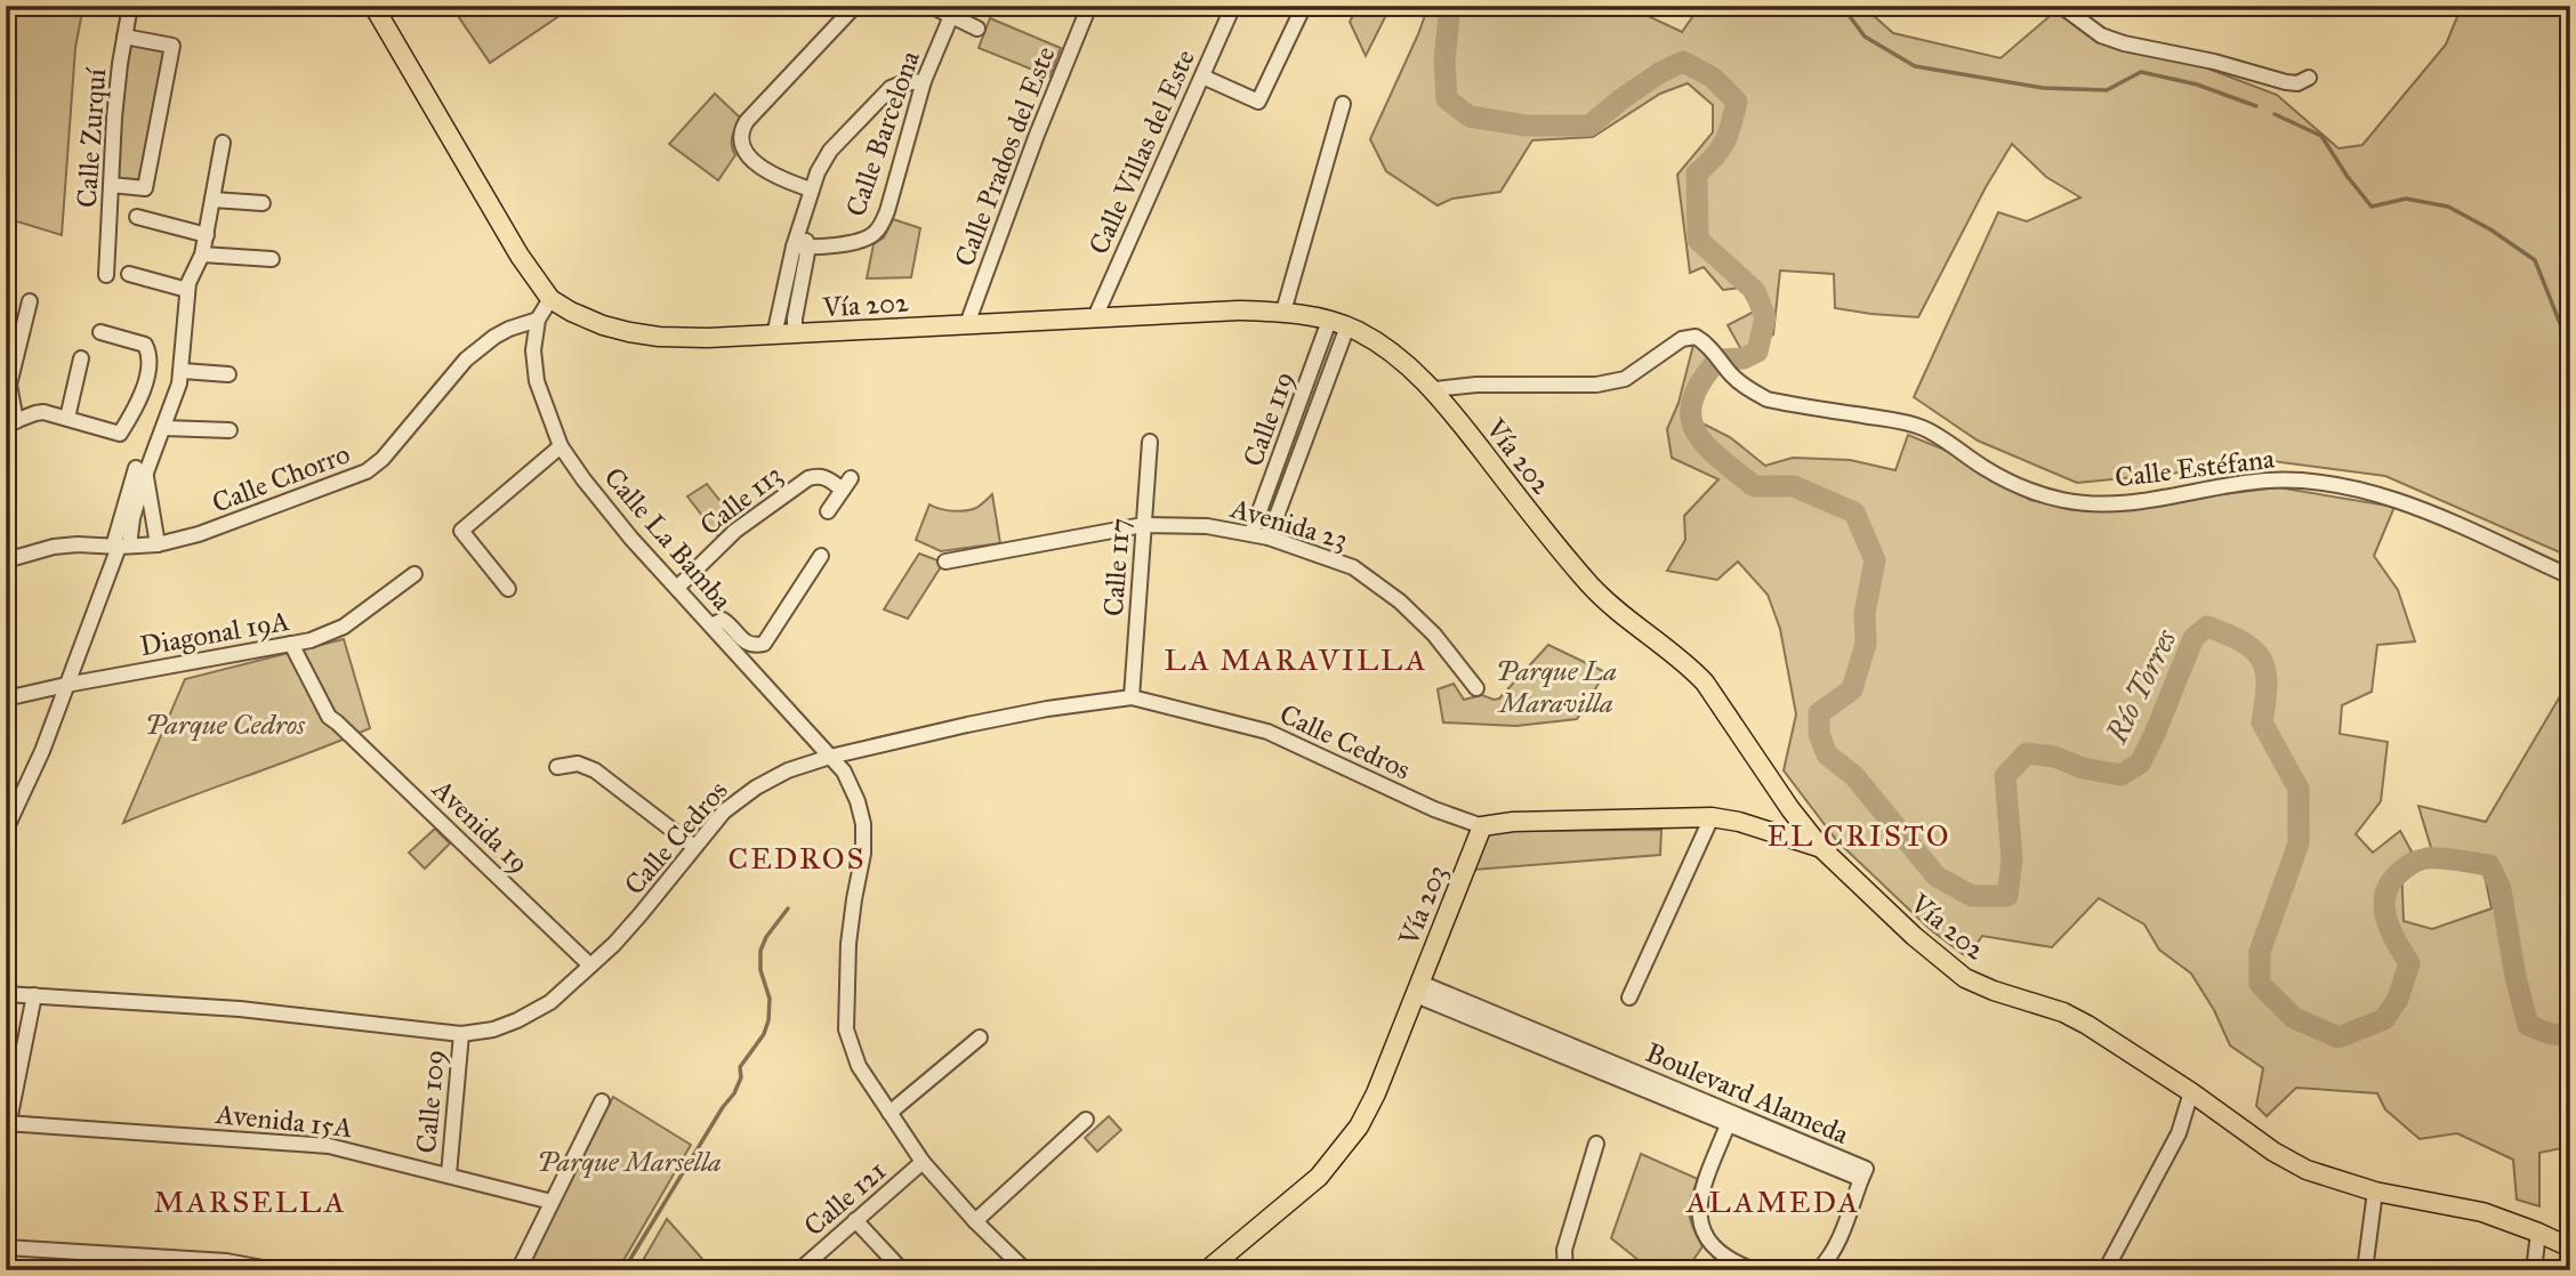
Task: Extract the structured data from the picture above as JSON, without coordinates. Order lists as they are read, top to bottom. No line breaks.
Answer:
{"streets":{"main road":["Vía 202","Vía 203"],"street":["Calle Barcelona","Calle Zurquí","Calle Villas del Este","Calle Prados del Este","Calle 119","Calle Estéfana","Calle Chorro","Calle 113","Avenida 23","Calle La Bamba","Calle 117","Diagonal 19A","Calle Cedros","Avenida 19","Boulevard Alameda","Calle 109","Avenida 15A","Calle 121"]},"crossings":[["Calle Villas del Este","Vía 202"],["Calle Prados del Este","Vía 202"],["Vía 202","Calle 119"],["Vía 202","Calle Estéfana"],["Calle 119","Avenida 23"],["Calle Chorro","Calle La Bamba"],["Calle 113","Calle La Bamba"],["Avenida 23","Calle 117"],["Calle La Bamba","Calle Cedros"],["Calle La Bamba","Calle 121"],["Calle 117","Calle Cedros"],["Diagonal 19A","Avenida 19"],["Calle Cedros","Avenida 19"],["Calle Cedros","Vía 203"],["Calle Cedros","Calle 109"],["Vía 203","Boulevard Alameda"],["Calle 109","Avenida 15A"]],"districts":["LA MARAVILLA","EL CRISTO","CEDROS","MARSELLA","ALAMEDA"],"water":["Río Torres"],"parks":["Parque La Maravilla","Parque Cedros","Parque Marsella"]}
